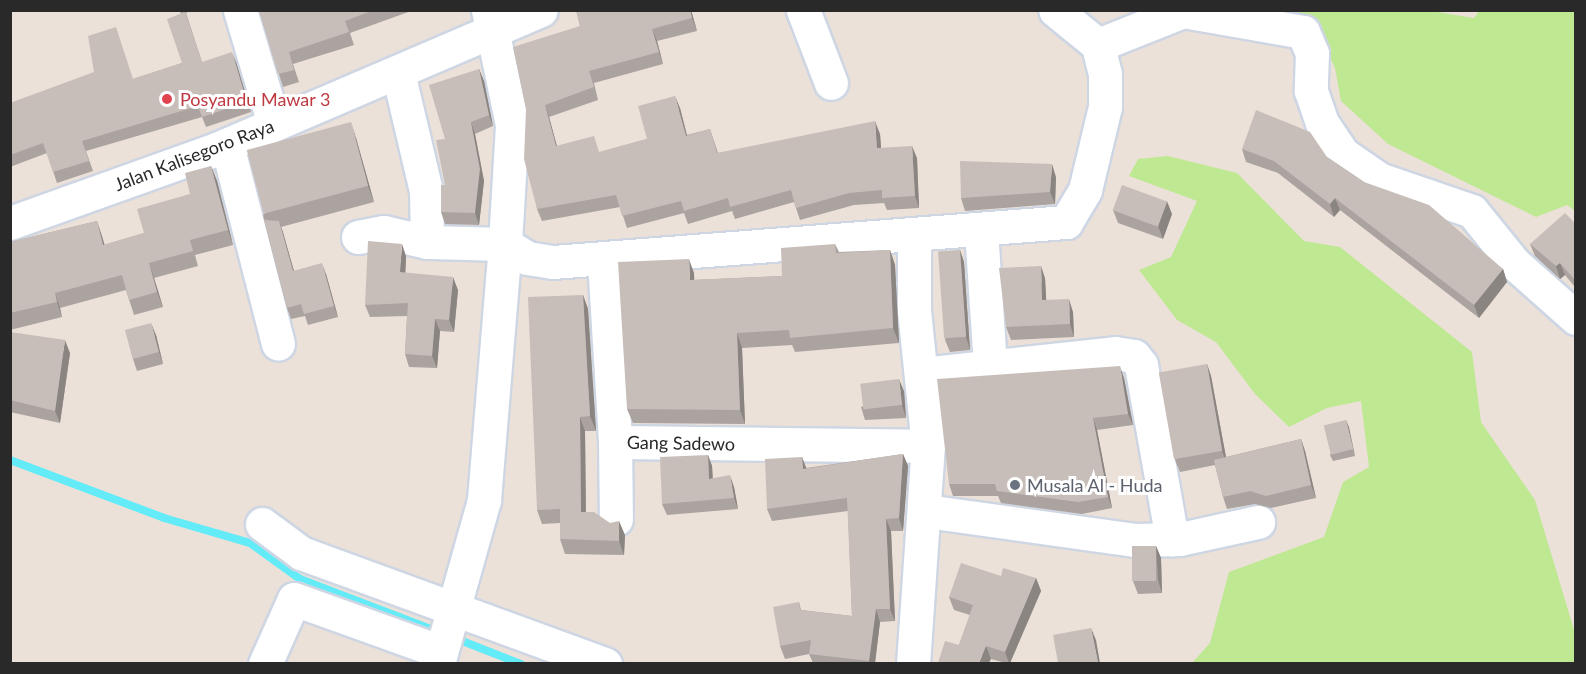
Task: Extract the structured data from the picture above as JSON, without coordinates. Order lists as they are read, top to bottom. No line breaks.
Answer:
{"streets":{"street":["Jalan Kalisegoro Raya","Gang Sadewo"]},"places":["Posyandu Mawar 3","Musala Al - Huda"]}
